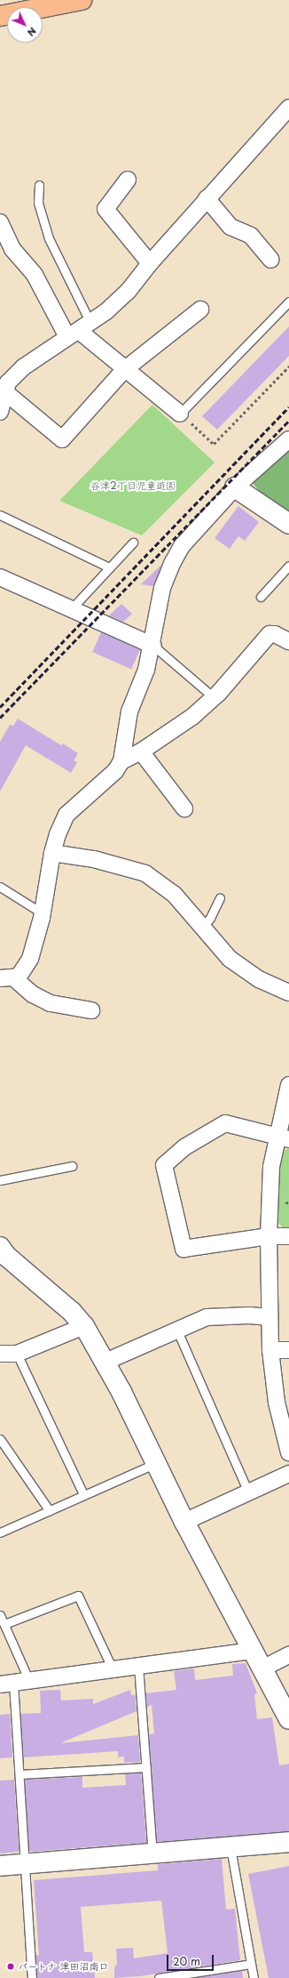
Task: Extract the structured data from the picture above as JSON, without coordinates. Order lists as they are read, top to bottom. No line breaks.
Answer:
{"parks":["谷津2丁目児童遊園"],"places":["パートナ 津田沼南口"],"scale_bar":"20 m","north":"bottom right"}
